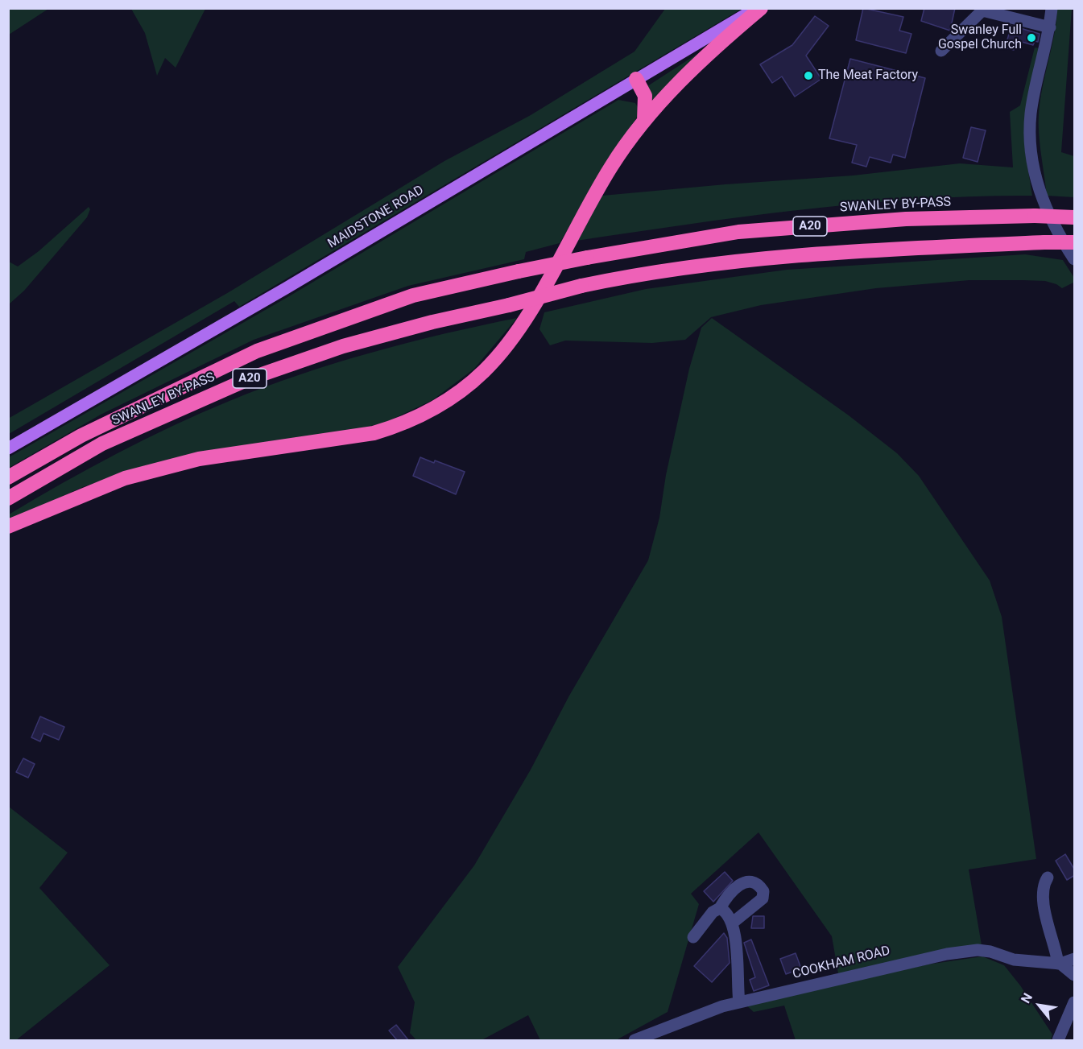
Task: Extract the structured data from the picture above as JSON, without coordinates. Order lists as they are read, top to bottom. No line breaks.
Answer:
{"streets":{"highway":["SWANLEY BY-PASS","A20"],"main road":["MAIDSTONE ROAD"],"street":["COOKHAM ROAD"]},"places":["Swanley Full Gospel Church","The Meat Factory"],"north":"top left"}
